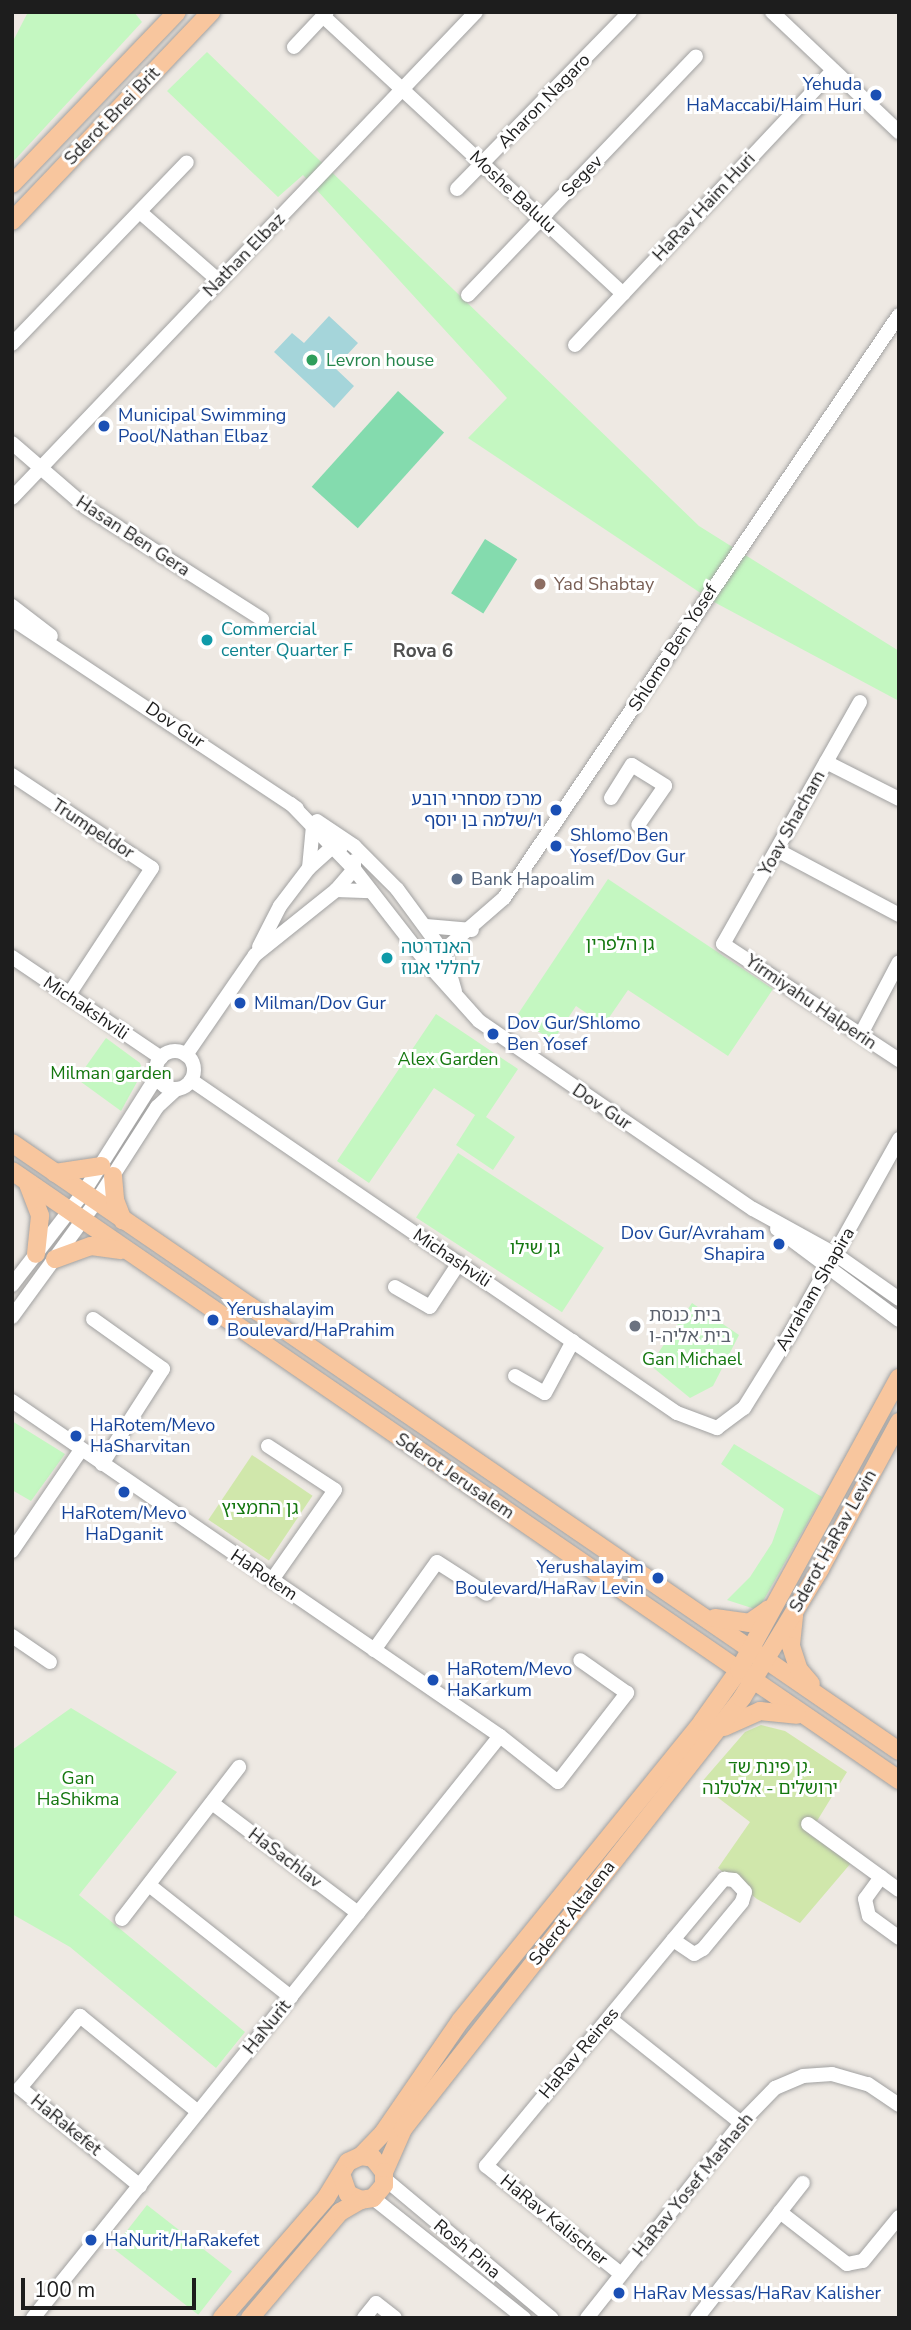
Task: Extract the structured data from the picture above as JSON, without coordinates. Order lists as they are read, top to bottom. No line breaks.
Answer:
{"streets":{"main road":["Sderot Bnei Brit","Sderot Jerusalem","Sderot HaRav Levin","Sderot Altalena"],"street":["Aharon Nagaro","Segev","Moshe Balulu","HaRav Haim Huri","Nathan Elbaz","Hasan Ben Gera","Shlomo Ben Yosef","Dov Gur","Yoav Shacham","Trumpeldor","Yirmiyahu Halperin","Michakshvili","Michashvili","Avraham Shapira","HaRotem","HaSachlav","HaNurit","HaRav Reines","HaRakefet","HaRav Yosef Mashash","HaRav Kalischer","Rosh Pina"]},"crossings":[["Aharon Nagaro","Moshe Balulu"],["Segev","Moshe Balulu"],["Moshe Balulu","HaRav Haim Huri"],["Moshe Balulu","Nathan Elbaz"],["Nathan Elbaz","Hasan Ben Gera"],["Shlomo Ben Yosef","Dov Gur"],["Dov Gur","Avraham Shapira"],["Yoav Shacham","Yirmiyahu Halperin"],["Trumpeldor","Michakshvili"],["Michakshvili","Michashvili"],["Michashvili","Avraham Shapira"],["Sderot Jerusalem","Sderot HaRav Levin"],["Sderot Jerusalem","Sderot Altalena"],["Sderot HaRav Levin","Sderot Altalena"],["HaRotem","HaNurit"],["HaSachlav","HaNurit"],["Sderot Altalena","Rosh Pina"],["HaNurit","HaRakefet"],["HaRav Reines","HaRav Kalischer"],["HaRav Yosef Mashash","HaRav Kalischer"]],"districts":["Rova 6"],"parks":["גן הלפרין","Alex Garden","Milman garden","גן שילו","Gan Michael","גן החמציץ","גן פינת שד. ירושלים - אלטלנה","Gan HaShikma"],"places":["Yehuda HaMaccabi/Haim Huri","Levron house","Municipal Swimming Pool/Nathan Elbaz","Yad Shabtay","Commercial center Quarter F","מרכז מסחרי רובע ו׳/שלמה בן יוסף","Shlomo Ben Yosef/Dov Gur","Bank Hapoalim","האנדרטה לחללי אגוז","Milman/Dov Gur","Dov Gur/Shlomo Ben Yosef","Dov Gur/Avraham Shapira","Yerushalayim Boulevard/HaPrahim","בית כנסת בית אליה-ו","HaRotem/Mevo HaSharvitan","HaRotem/Mevo HaDganit","Yerushalayim Boulevard/HaRav Levin","HaRotem/Mevo HaKarkum","HaNurit/HaRakefet","HaRav Messas/HaRav Kalisher"],"scale_bar":"100 m"}
